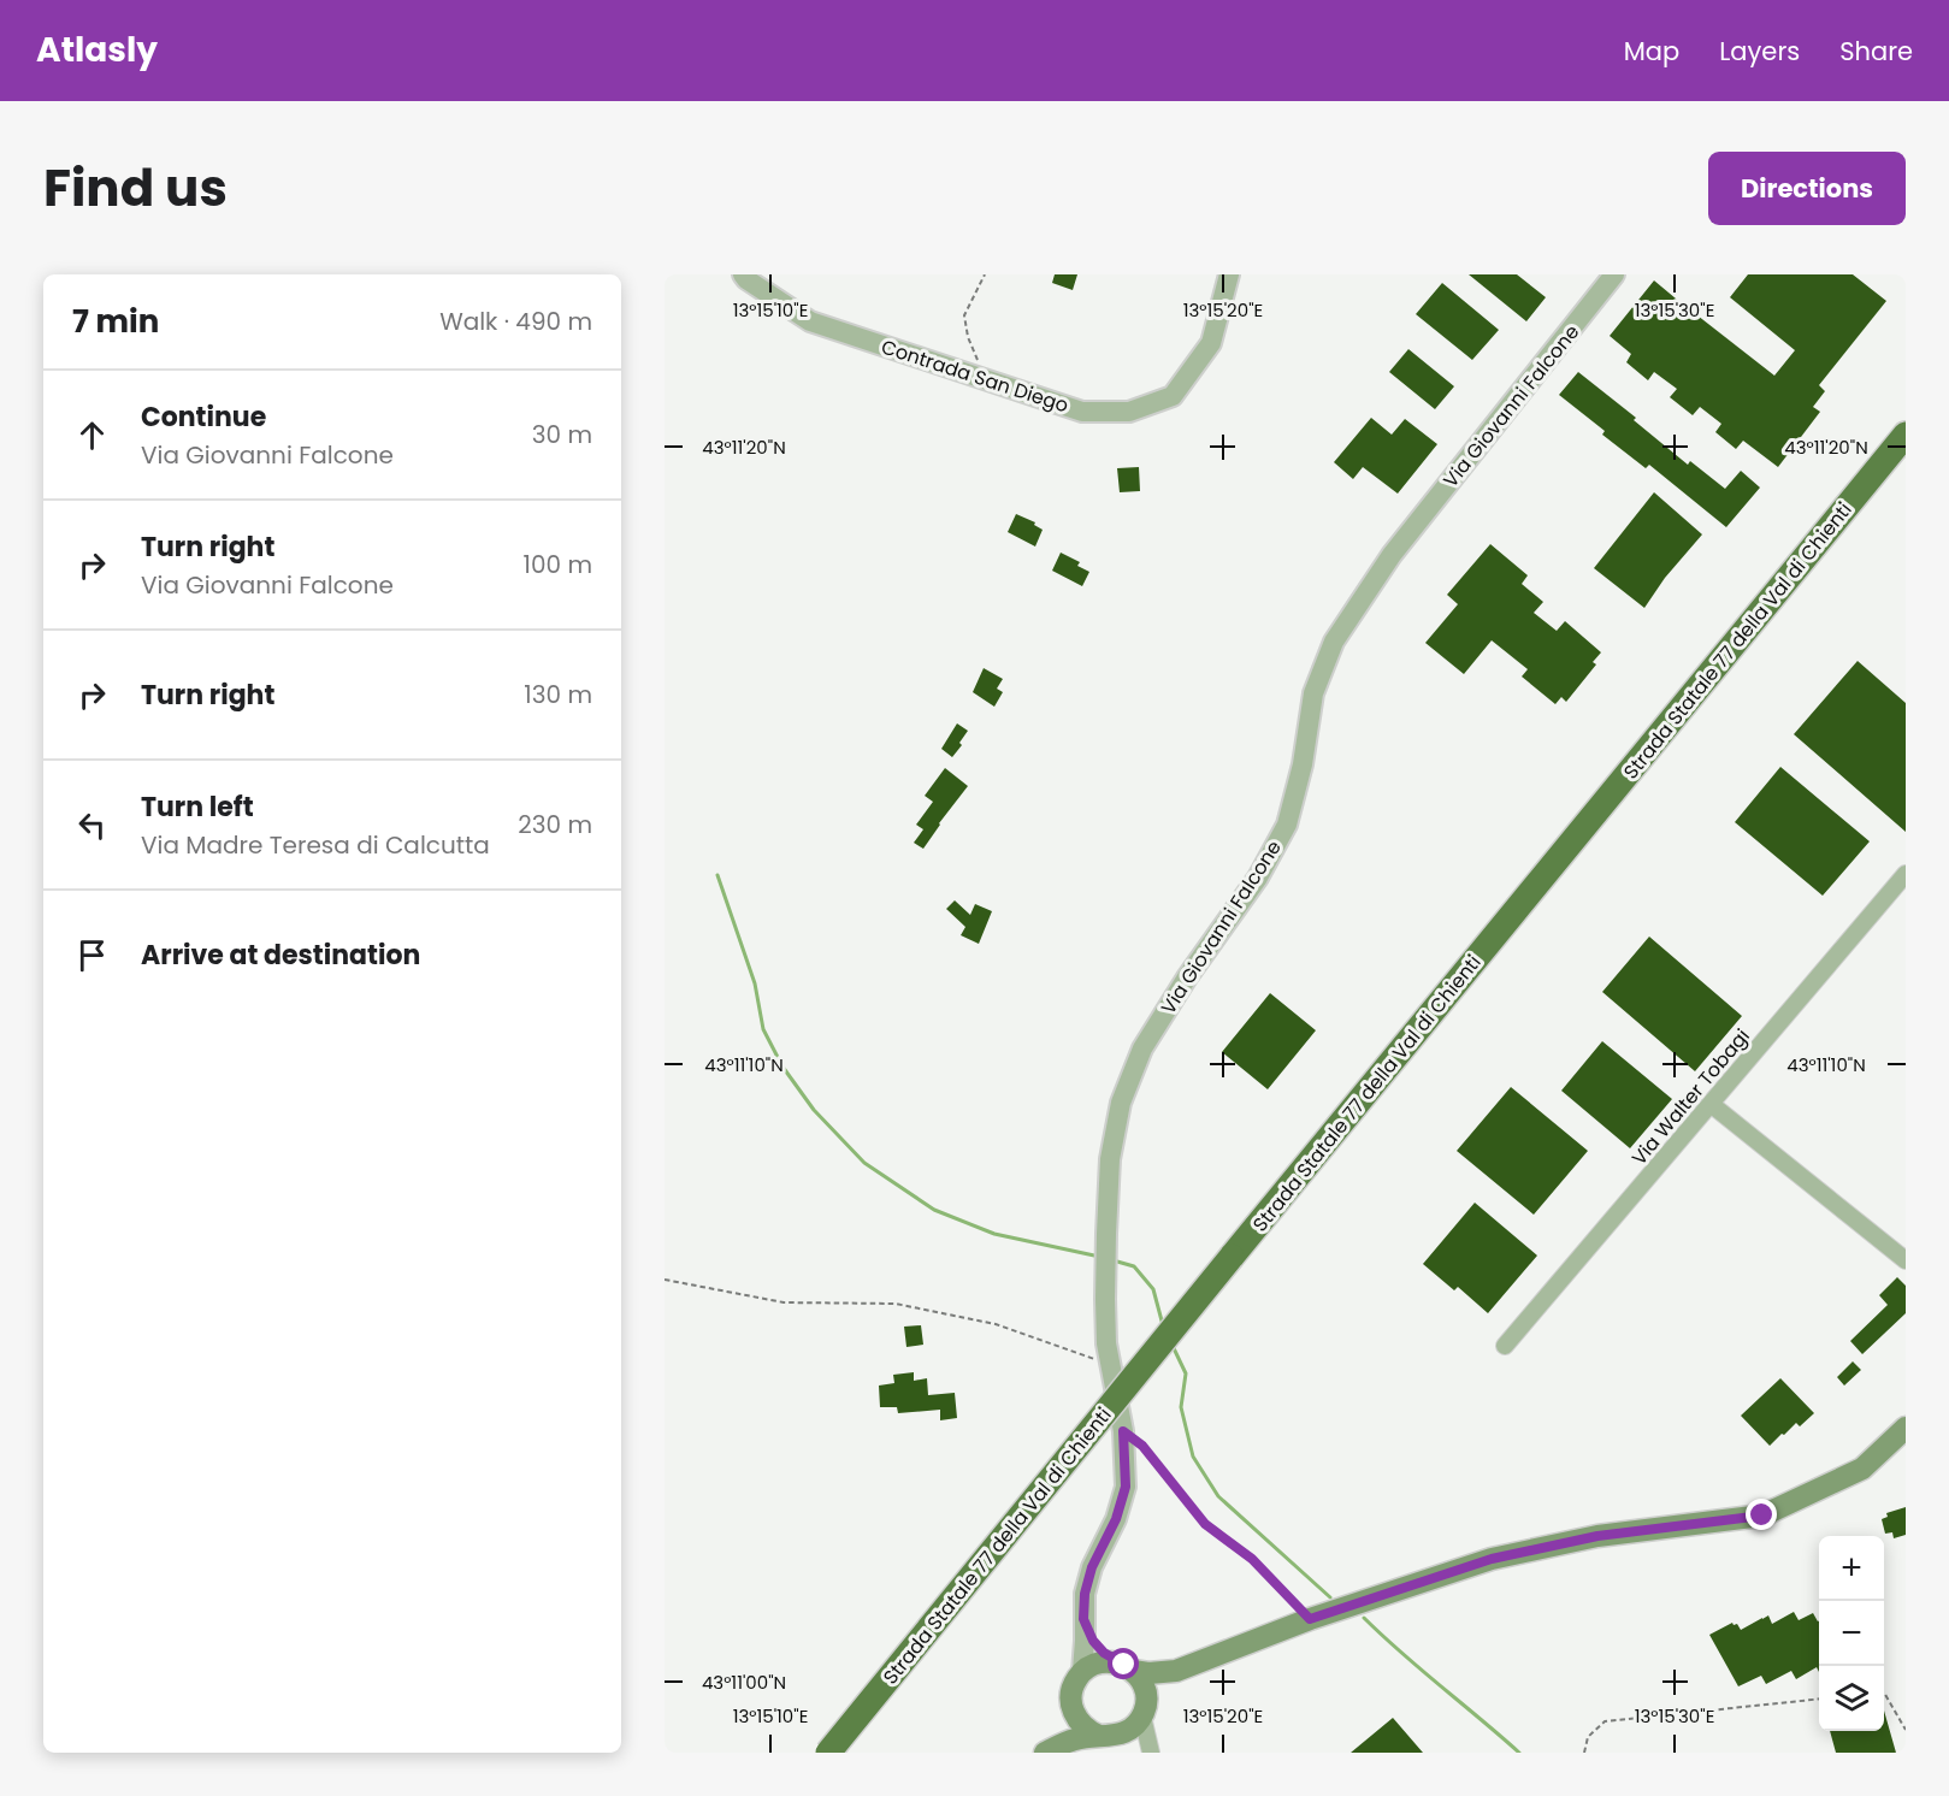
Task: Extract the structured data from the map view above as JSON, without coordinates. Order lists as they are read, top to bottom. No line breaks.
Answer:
{"streets":{"highway":["Strada Statale 77 della Val di Chienti"],"street":["Contrada San Diego","Via Giovanni Falcone","Via Walter Tobagi"]},"page":{"header":"Atlasly","nav":["Map","Layers","Share"],"title":"Find us","buttons":"Directions","heading":["7 min","Walk · 490 m"],"list":[["Continue","Via Giovanni Falcone","30 m"],["Turn right","Via Giovanni Falcone","100 m"],["Turn right","130 m"],["Turn left","Via Madre Teresa di Calcutta","230 m"],"Arrive at destination"],"map_buttons":["+","−"]},"coordinates":["13°15'10\"E","13°15'20\"E","13°15'30\"E","43°11'20\"N","43°11'10\"N","43°11'00\"N"]}
